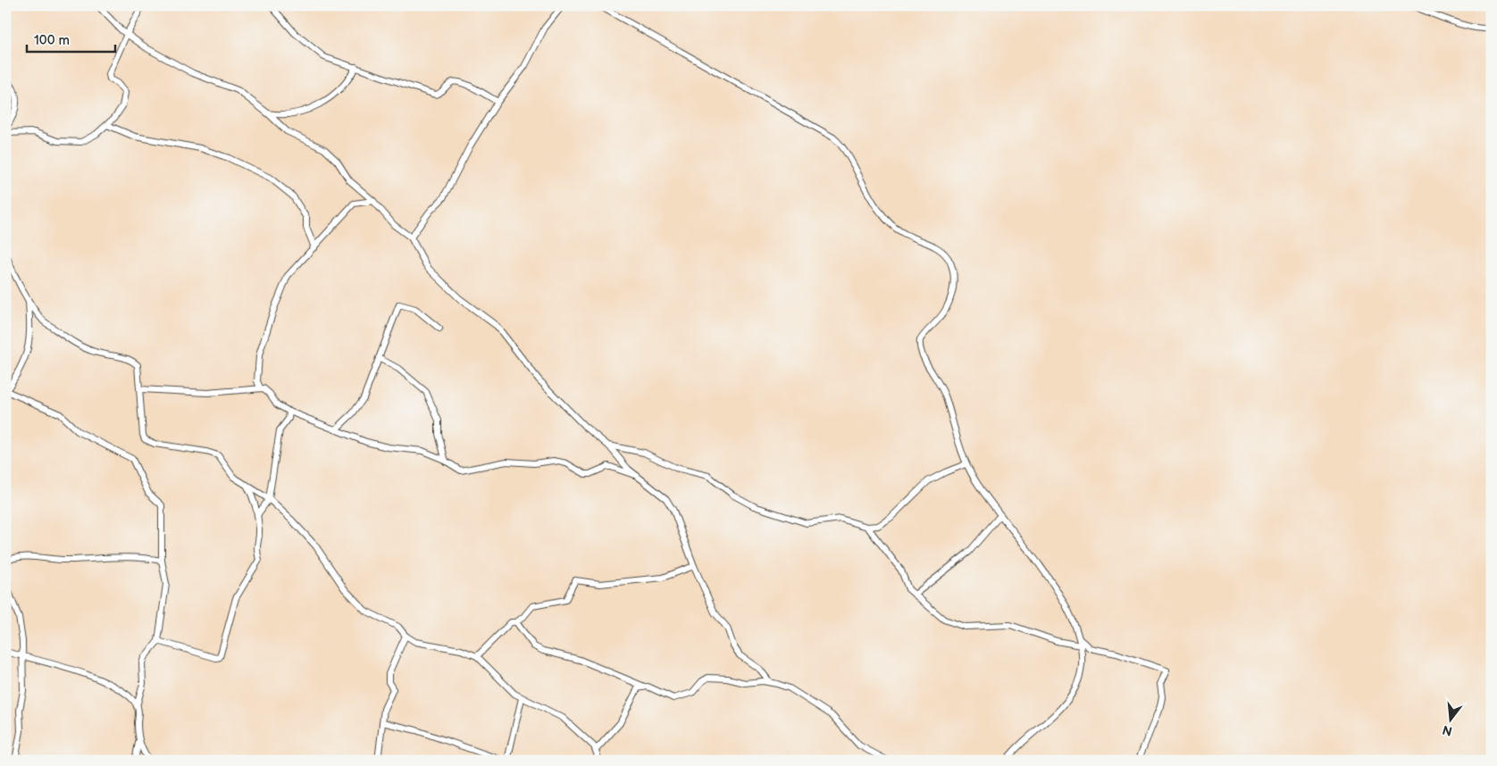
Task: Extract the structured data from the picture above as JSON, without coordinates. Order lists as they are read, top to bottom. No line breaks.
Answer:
{"scale_bar":"100 m","north":"bottom"}
